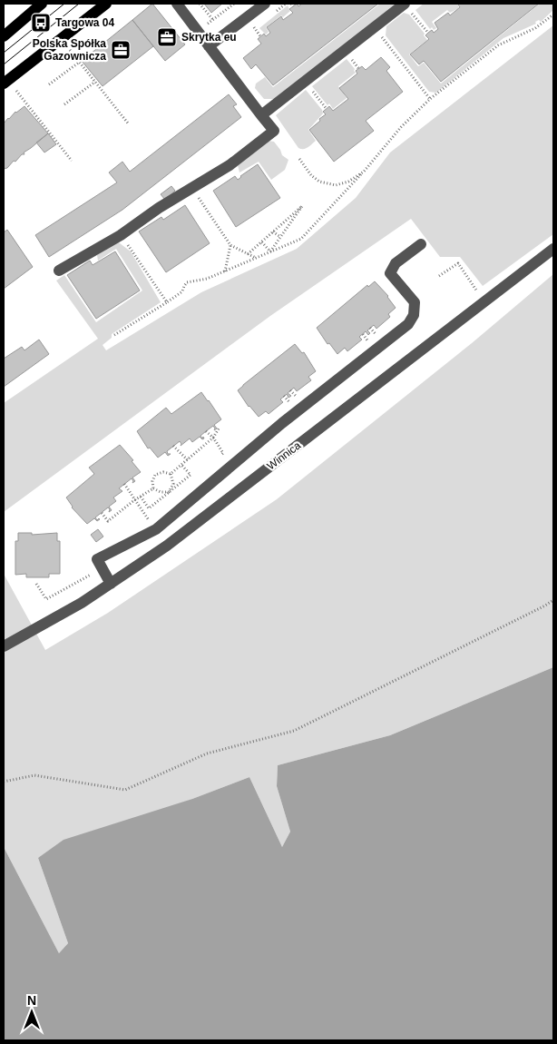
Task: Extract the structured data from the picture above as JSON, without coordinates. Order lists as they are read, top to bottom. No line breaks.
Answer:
{"streets":{"street":["Winnica"]},"places":{"bus stop":["Targowa 04"],"office":["Skrytka eu","Polska Spółka Gazownicza"]},"north":"top"}
